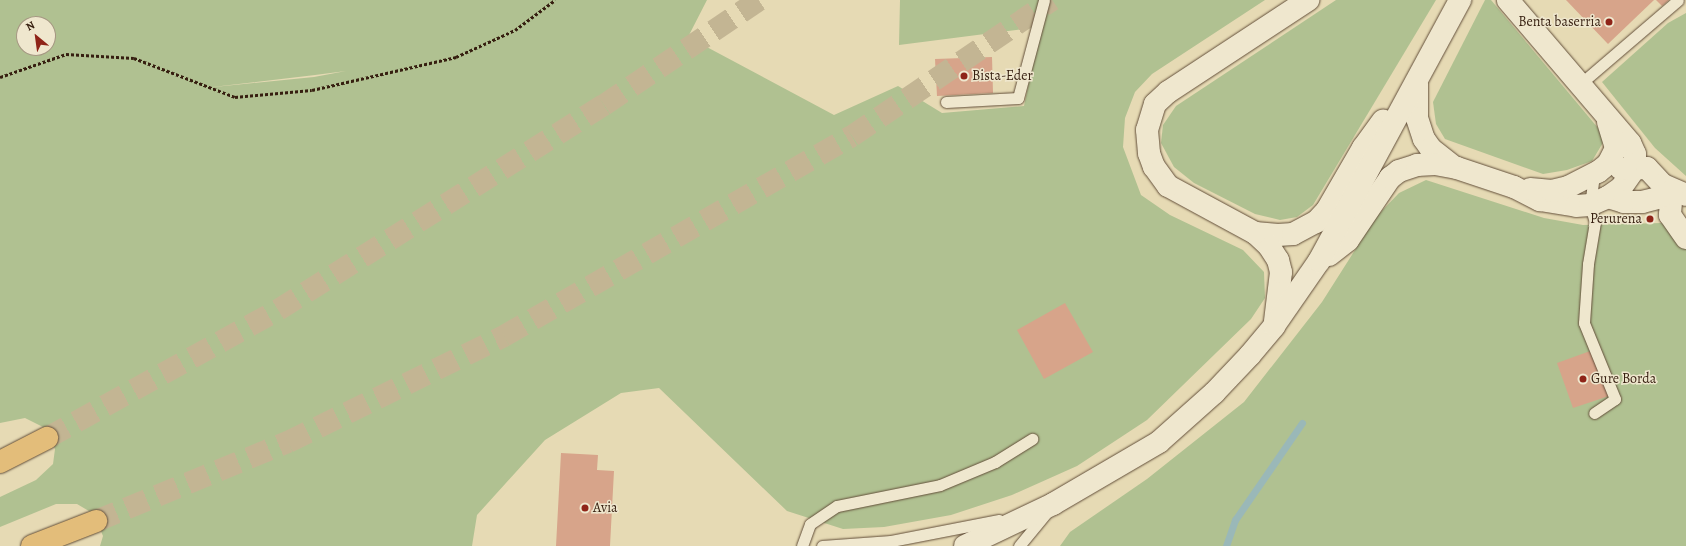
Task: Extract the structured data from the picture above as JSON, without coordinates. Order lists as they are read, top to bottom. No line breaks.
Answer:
{"places":["Benta baserria","Bista-Eder","Perurena","Gure Borda","Avia"],"north":"top left"}
